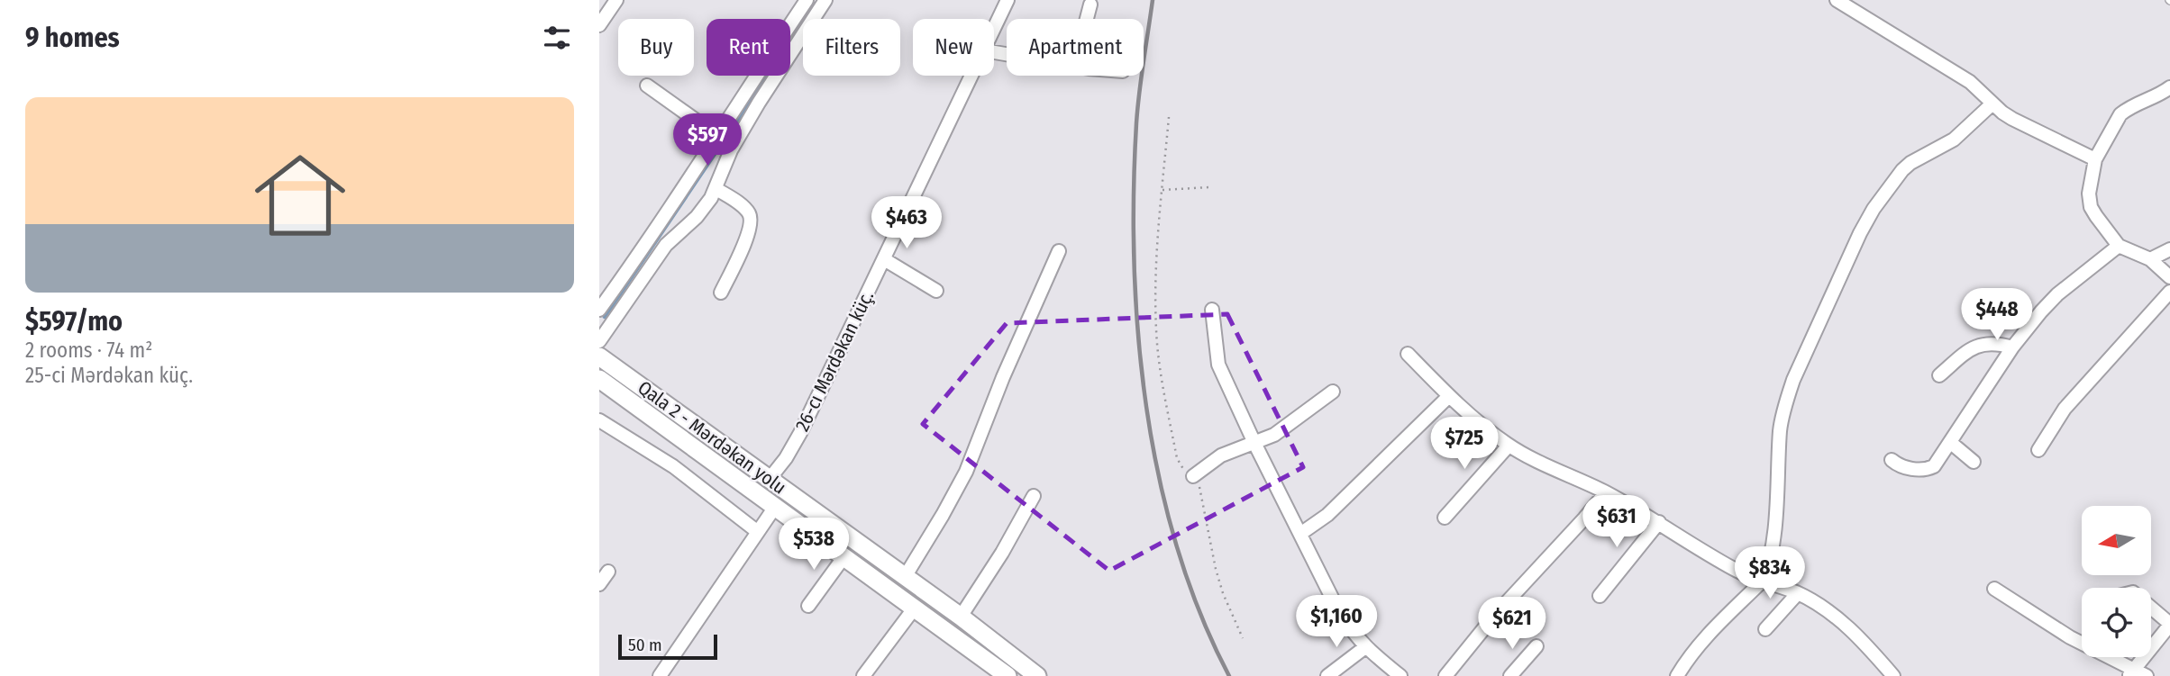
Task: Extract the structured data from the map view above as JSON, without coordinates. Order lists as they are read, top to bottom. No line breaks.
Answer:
{"streets":{"main road":["Qala 2 - Mərdəkan yolu"],"street":["26-cı Mərdəkan küç."]},"crossings":[["26-cı Mərdəkan küç.","Qala 2 - Mərdəkan yolu"]],"scale_bar":"50 m","north":"left","page":{"heading":"9 homes","chip":["Buy","Rent","Filters","New","Apartment"],"list":[{"name":"$597/mo","note":"2 rooms · 74 m² · 25-ci Mərdəkan küç."}],"price":["$597","$463","$448","$725","$631","$538","$834","$1,160","$621"],"scale":"50 m"}}
